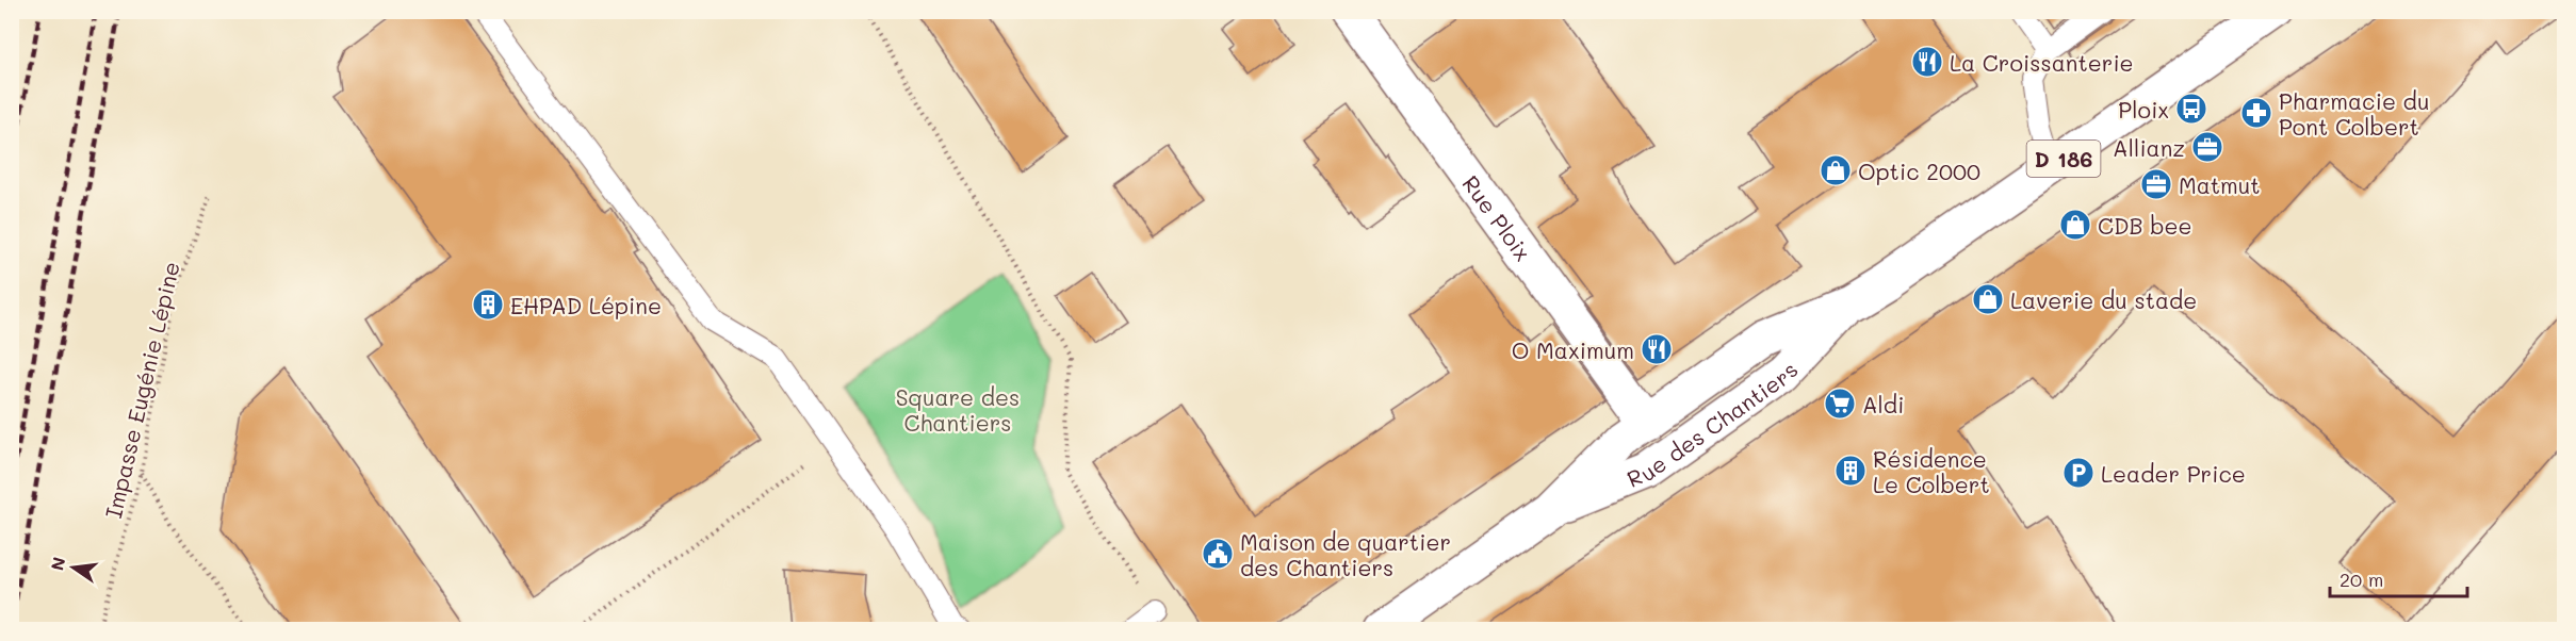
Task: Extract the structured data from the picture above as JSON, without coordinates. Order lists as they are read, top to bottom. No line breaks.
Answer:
{"streets":{"main road":["D 186","Rue Ploix","Rue des Chantiers"],"path":["Impasse Eugénie Lépine"]},"crossings":[["Rue Ploix","Rue des Chantiers"]],"parks":["Square des Chantiers"],"places":{"restaurant":["La Croissanterie","O Maximum"],"bus stop":["Ploix"],"pharmacy":["Pharmacie du Pont Colbert"],"office":["Allianz","Matmut"],"shop":["Optic 2000","CDB bee","Laverie du stade"],"building":["EHPAD Lépine","Résidence Le Colbert"],"supermarket":["Aldi"],"parking":["Leader Price"],"public building":["Maison de quartier des Chantiers"]},"scale_bar":"20 m","north":"left"}
